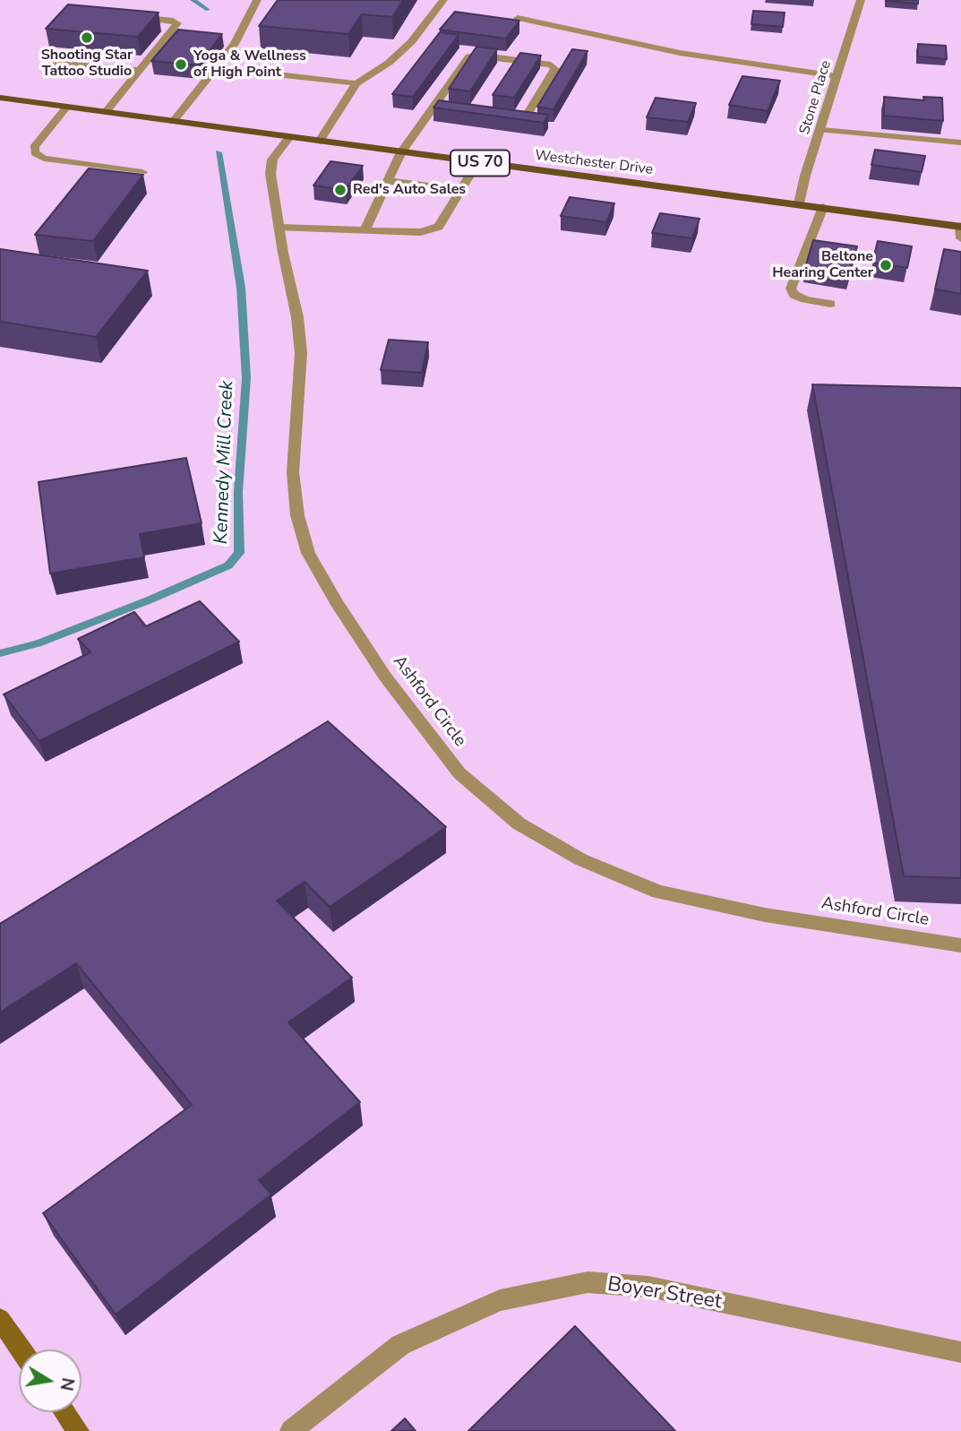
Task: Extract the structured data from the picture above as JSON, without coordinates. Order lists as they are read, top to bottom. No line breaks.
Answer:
{"streets":{"main road":["US 70","Westchester Drive"],"street":["Stone Place","Ashford Circle","Boyer Street"]},"crossings":[["Stone Place","Westchester Drive"],["Westchester Drive","Ashford Circle"]],"water":["Kennedy Mill Creek"],"places":["Shooting Star Tattoo Studio","Yoga & Wellness of High Point","Red's Auto Sales","Beltone Hearing Center"],"north":"right"}
